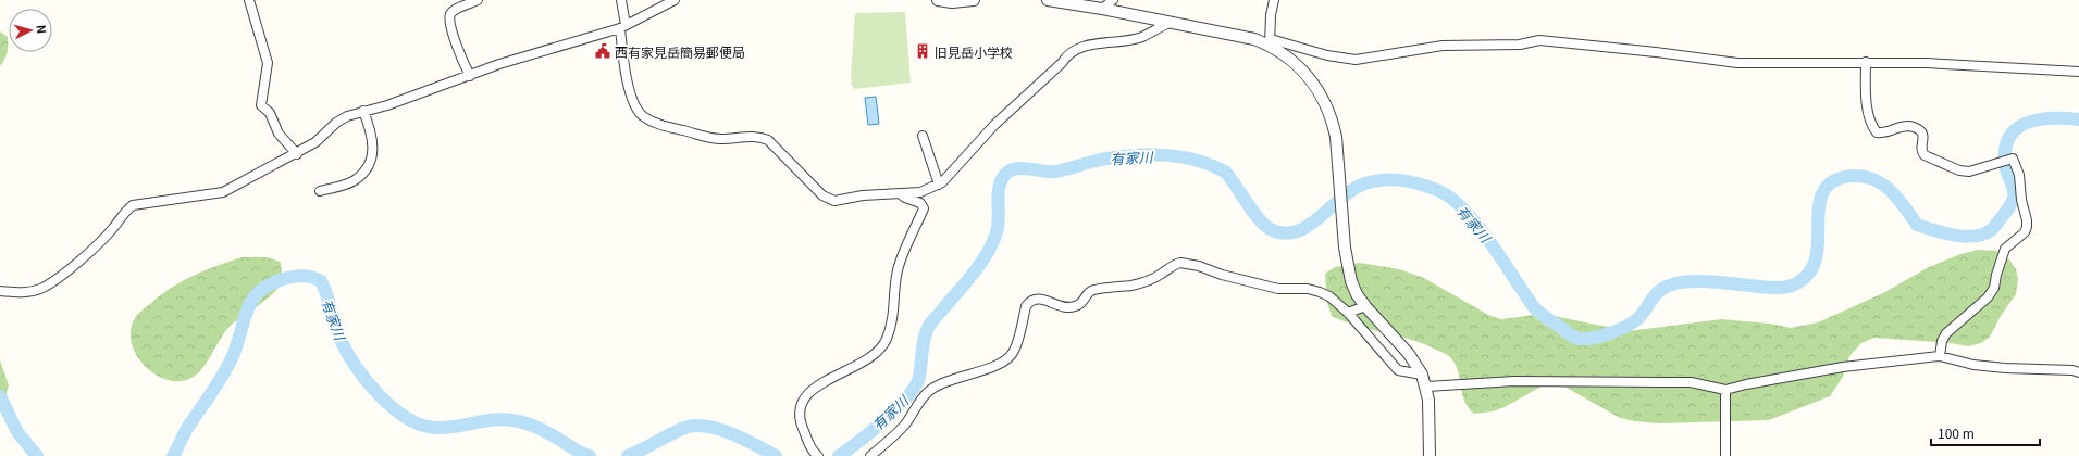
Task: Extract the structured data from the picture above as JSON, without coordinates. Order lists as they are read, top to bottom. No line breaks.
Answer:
{"water":["有家川"],"places":{"public building":["西有家見岳簡易郵便局"],"building":["旧見岳小学校"]},"scale_bar":"100 m","north":"right"}
